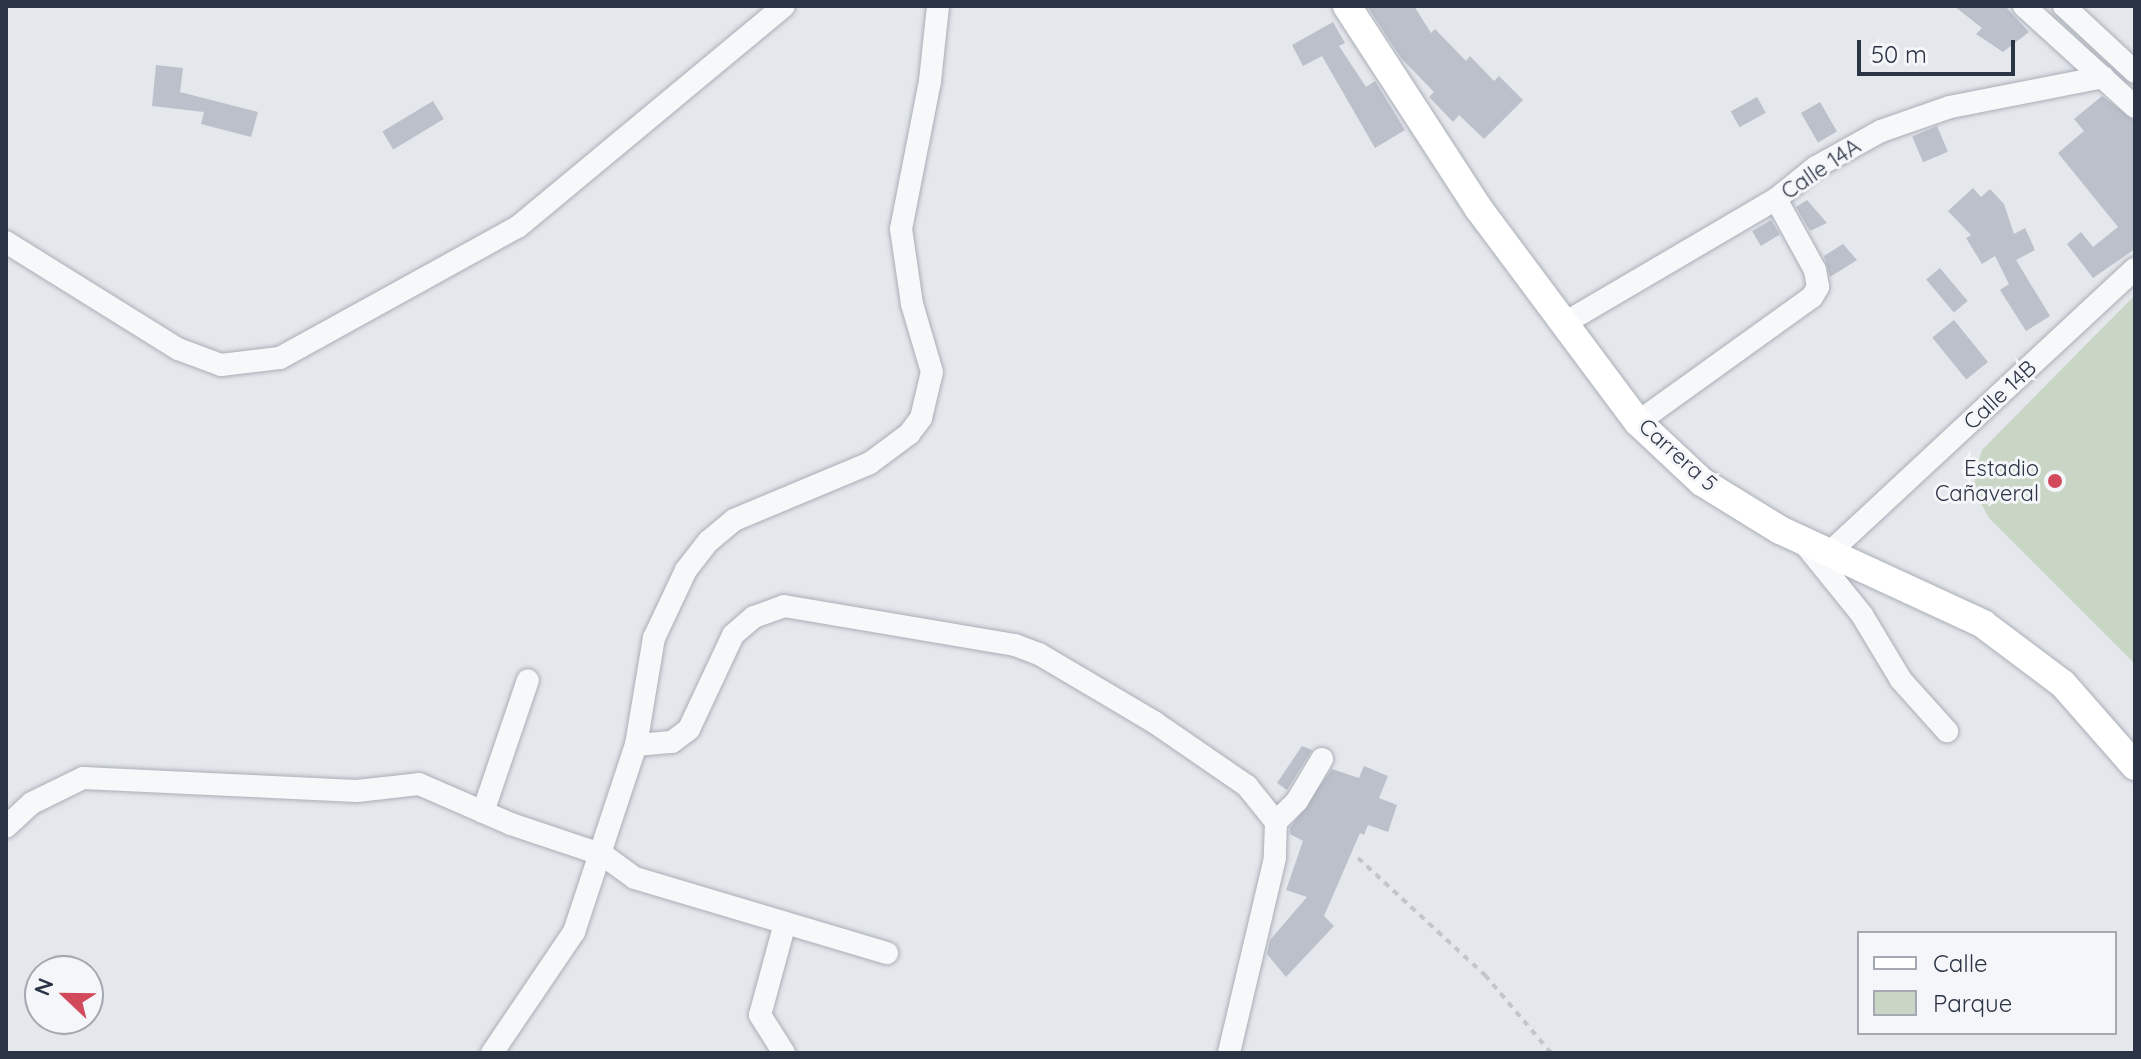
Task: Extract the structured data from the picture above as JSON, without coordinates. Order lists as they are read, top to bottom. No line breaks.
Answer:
{"streets":{"main road":["Carrera 5"],"street":["Calle 14A","Calle 14B"]},"crossings":[["Calle 14A","Carrera 5"],["Calle 14B","Carrera 5"]],"places":["Estadio Cañaveral"],"legend":["Calle","Parque"],"scale_bar":"50 m","north":"left"}
